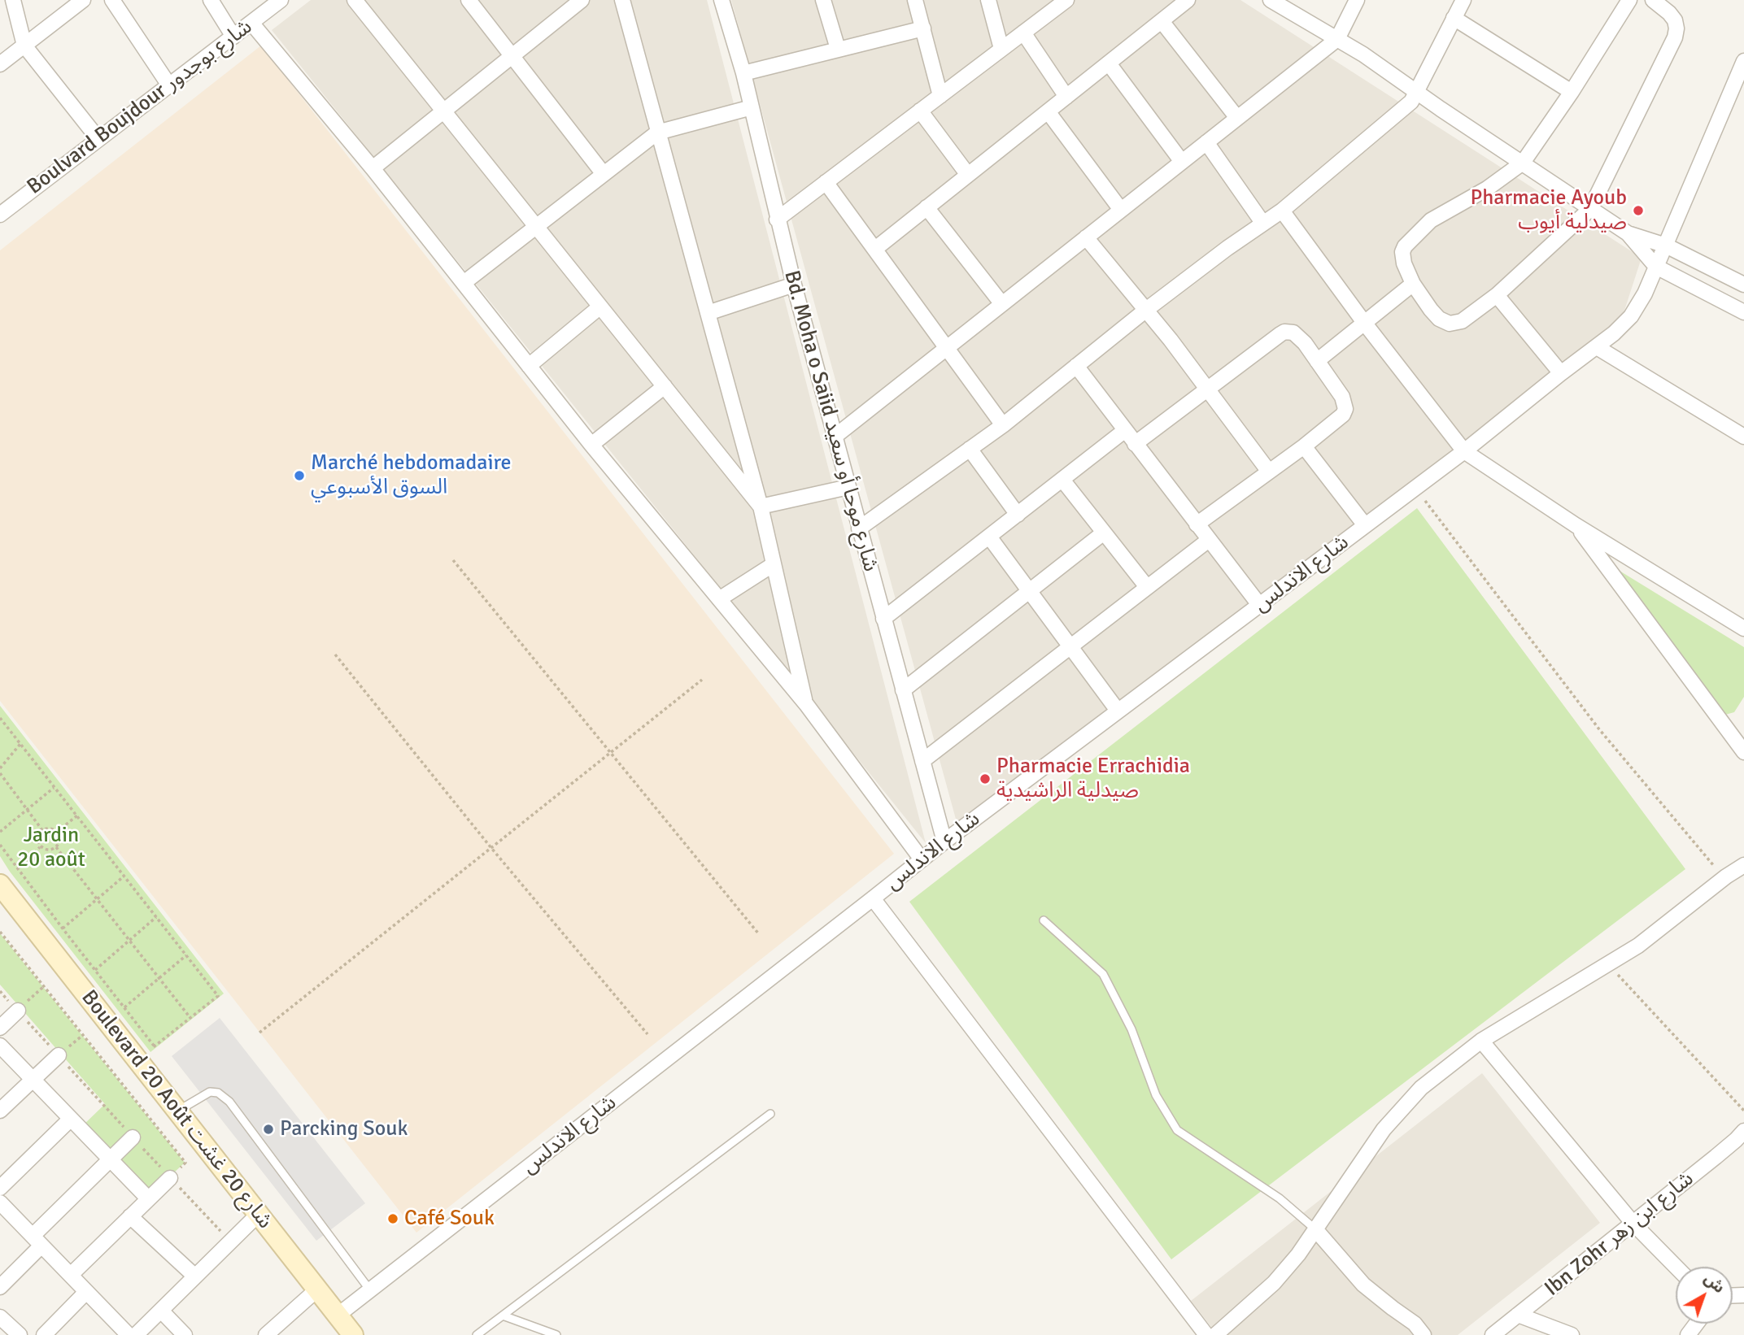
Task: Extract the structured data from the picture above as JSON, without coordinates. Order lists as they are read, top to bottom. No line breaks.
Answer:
{"streets":{"main road":["Boulevard 20 Août شارع 20 غشت"],"street":["Boulvard Boujdour شارع بوجدور","Bd. Moha o Saiid شارع موحا أو سعيد","شارع الاندلس","Ibn Zohr شارع ابن زهر"]},"crossings":[["Bd. Moha o Saiid شارع موحا أو سعيد","شارع الاندلس"],["شارع الاندلس","Boulevard 20 Août شارع 20 غشت"]],"parks":["Jardin 20 août"],"places":["Pharmacie Ayoub صيدلية أيوب","Marché hebdomadaire السوق الأسبوعي","Pharmacie Errachidia صيدلية الراشيدية","Parcking Souk","Café Souk"],"north":"top right"}
